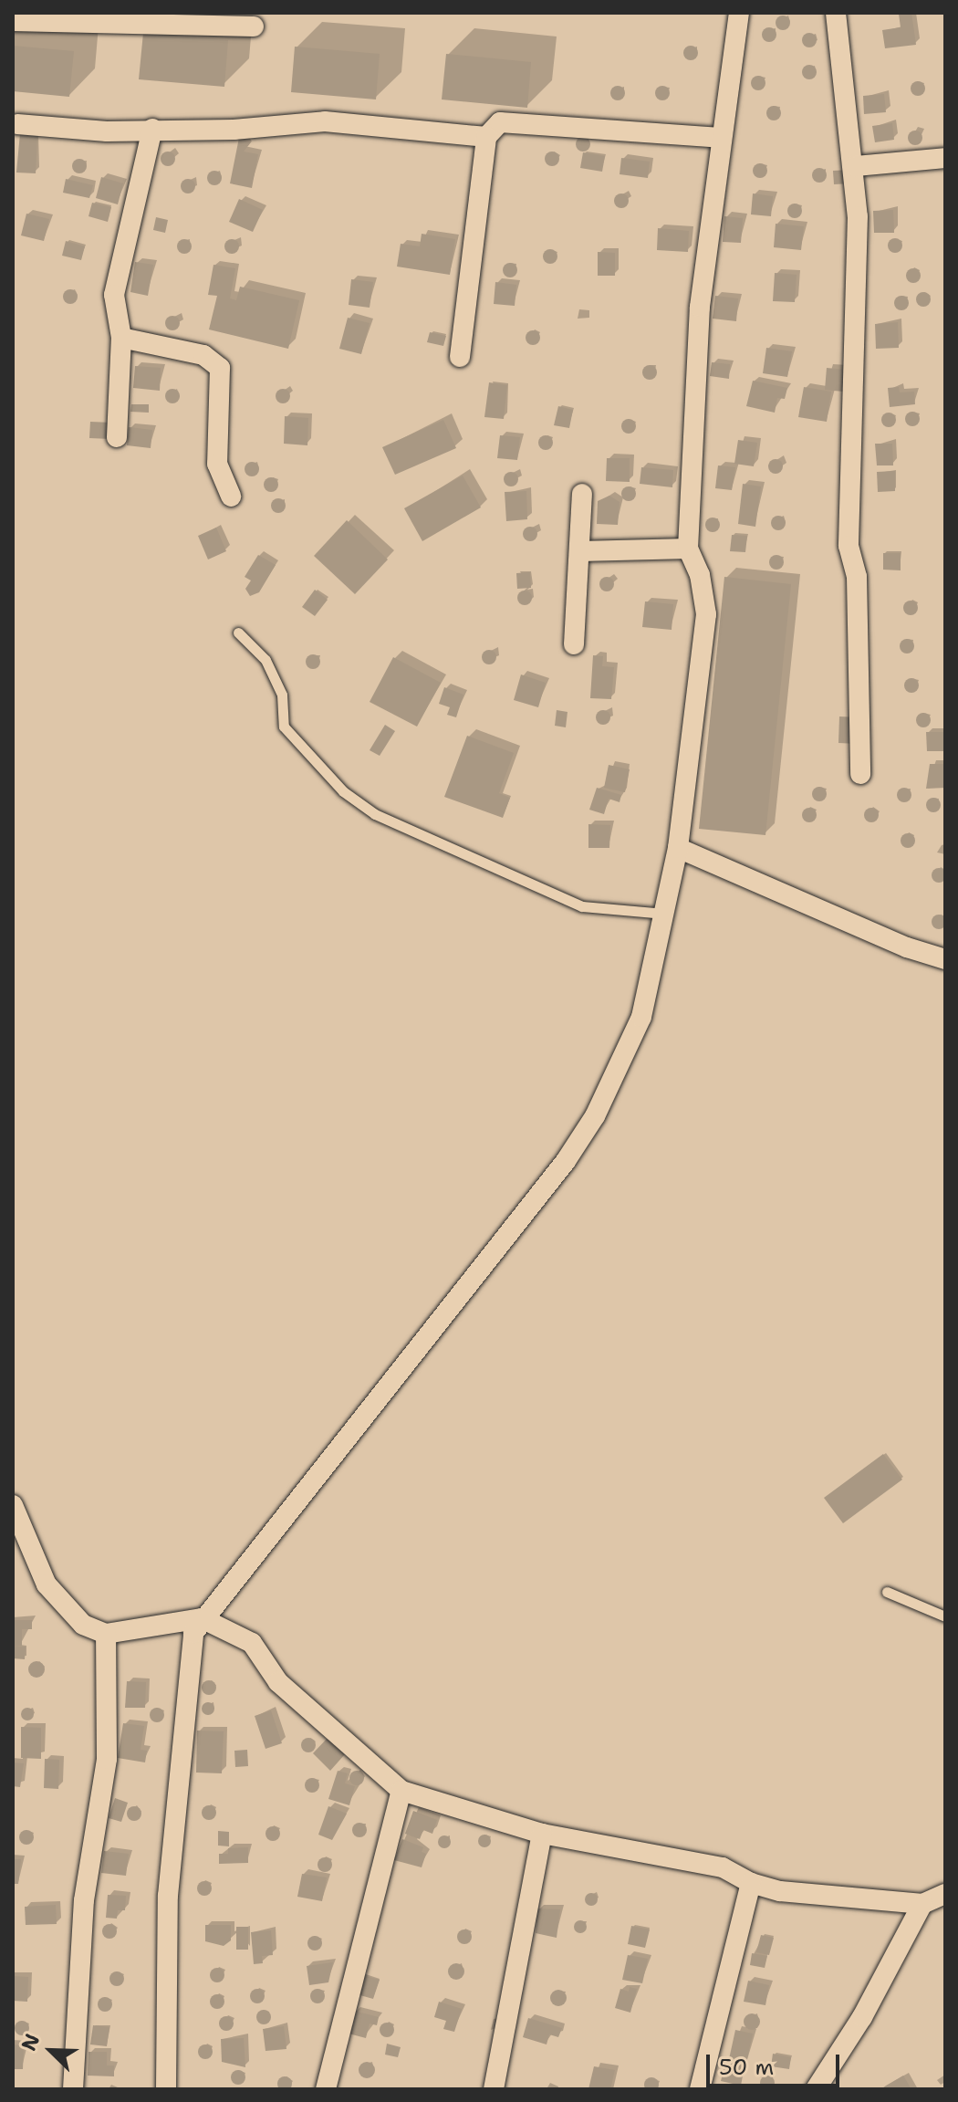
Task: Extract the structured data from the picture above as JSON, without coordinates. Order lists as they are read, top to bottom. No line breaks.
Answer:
{"scale_bar":"50 m","north":"top left"}
